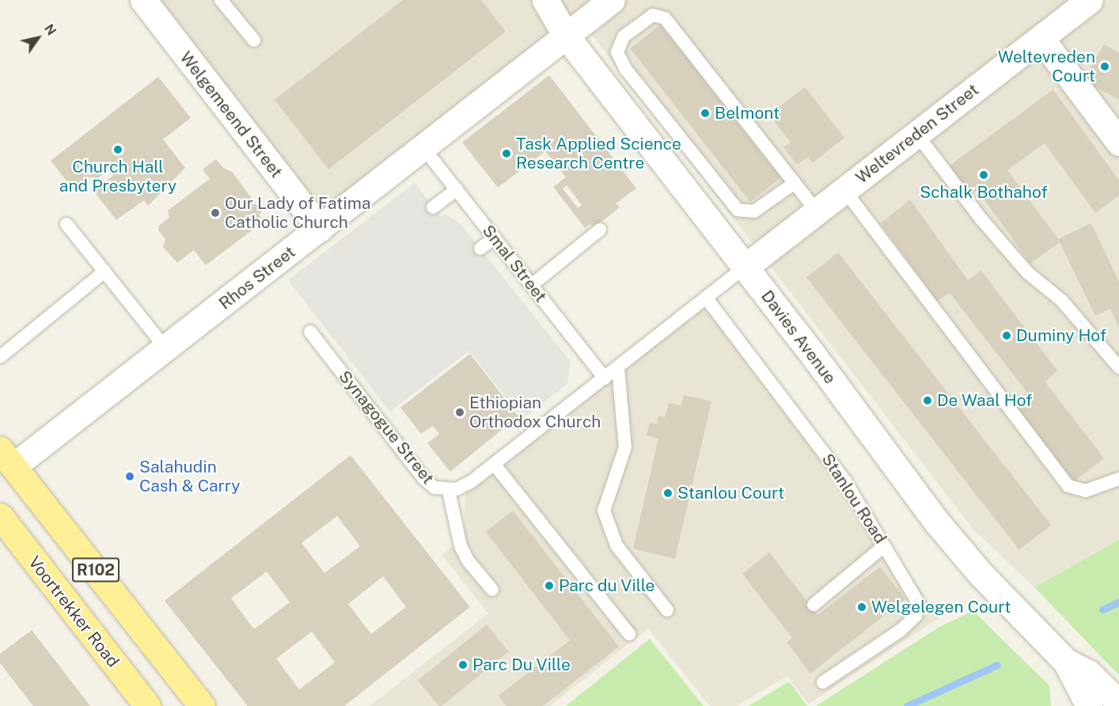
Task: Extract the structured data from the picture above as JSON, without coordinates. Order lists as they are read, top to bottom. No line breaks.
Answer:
{"streets":{"main road":["R102","Voortrekker Road"],"street":["Welgemeend Street","Weltevreden Street","Rhos Street","Davies Avenue"],"lane":["Smal Street","Synagogue Street","Stanlou Road"]},"crossings":[["Welgemeend Street","Rhos Street"],["Weltevreden Street","Davies Avenue"],["Weltevreden Street","Synagogue Street"],["Smal Street","Rhos Street"],["Smal Street","Synagogue Street"],["Rhos Street","Davies Avenue"],["Rhos Street","R102"],["Davies Avenue","Synagogue Street"],["Synagogue Street","Stanlou Road"]],"places":["Weltevreden Court","Belmont","Church Hall and Presbytery","Task Applied Science Research Centre","Schalk Bothahof","Our Lady of Fatima Catholic Church","Duminy Hof","De Waal Hof","Ethiopian Orthodox Church","Salahudin Cash & Carry","Stanlou Court","Parc du Ville","Welgelegen Court","Parc Du Ville"],"north":"top right"}
